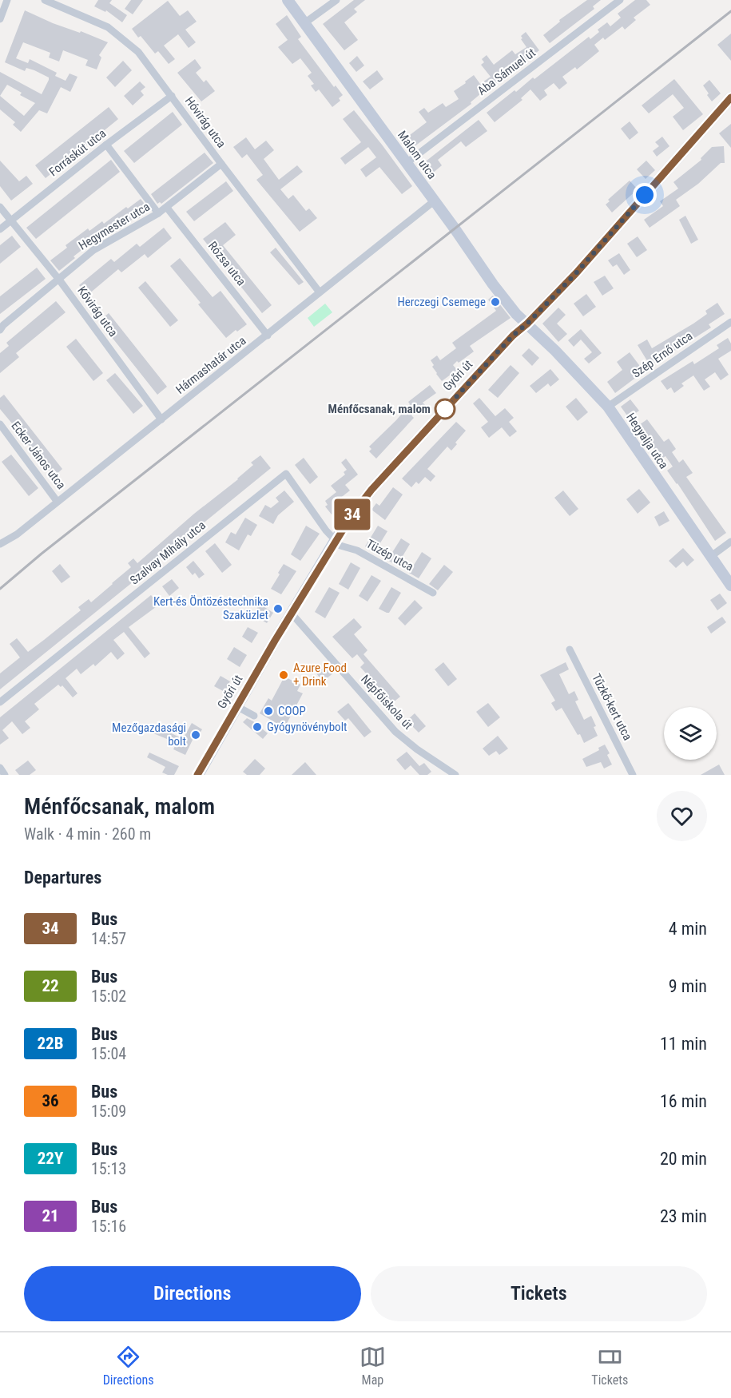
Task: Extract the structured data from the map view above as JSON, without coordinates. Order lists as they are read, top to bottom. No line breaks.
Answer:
{"streets":{"street":["Aba Sámuel út","Hóvirág utca","Forráskút utca","Malom utca","Hegymester utca","Rózsa utca","Kővirág utca","Szép Ernő utca","Hármashatár utca","Győri út","Hegyalja utca","Ecker János utca","Szalvay Mihály utca","Tüzép utca","Népfőiskola út","Tűzkő-kert utca"]},"crossings":[["Aba Sámuel út","Malom utca"],["Hóvirág utca","Forráskút utca"],["Hóvirág utca","Hegymester utca"],["Hóvirág utca","Hármashatár utca"],["Forráskút utca","Kővirág utca"],["Malom utca","Hármashatár utca"],["Malom utca","Győri út"],["Malom utca","Hegyalja utca"],["Hegymester utca","Rózsa utca"],["Hegymester utca","Kővirág utca"],["Rózsa utca","Hármashatár utca"],["Kővirág utca","Hármashatár utca"],["Szép Ernő utca","Hegyalja utca"],["Hármashatár utca","Ecker János utca"],["Győri út","Hegyalja utca"],["Győri út","Szalvay Mihály utca"],["Győri út","Tüzép utca"],["Győri út","Népfőiskola út"],["Szalvay Mihály utca","Tüzép utca"]],"places":["Herczegi Csemege","Ménfőcsanak, malom","Kert-és Öntözéstechnika Szaküzlet","Azure Food + Drink","COOP","Gyógynövénybolt","Mezőgazdasági bolt"],"lines":["bus line 34"],"page":{"on_map":"34","heading":[["Ménfőcsanak, malom","Walk · 4 min · 260 m"],"Departures"],"list":[{"mark":"34","name":"Bus","note":"14:57","value":"4 min"},{"mark":"22","name":"Bus","note":"15:02","value":"9 min"},{"mark":"22B","name":"Bus","note":"15:04","value":"11 min"},{"mark":"36","name":"Bus","note":"15:09","value":"16 min"},{"mark":"22Y","name":"Bus","note":"15:13","value":"20 min"},{"mark":"21","name":"Bus","note":"15:16","value":"23 min"}],"buttons":["Directions","Tickets"],"tabs":["Directions","Map","Tickets"]}}
